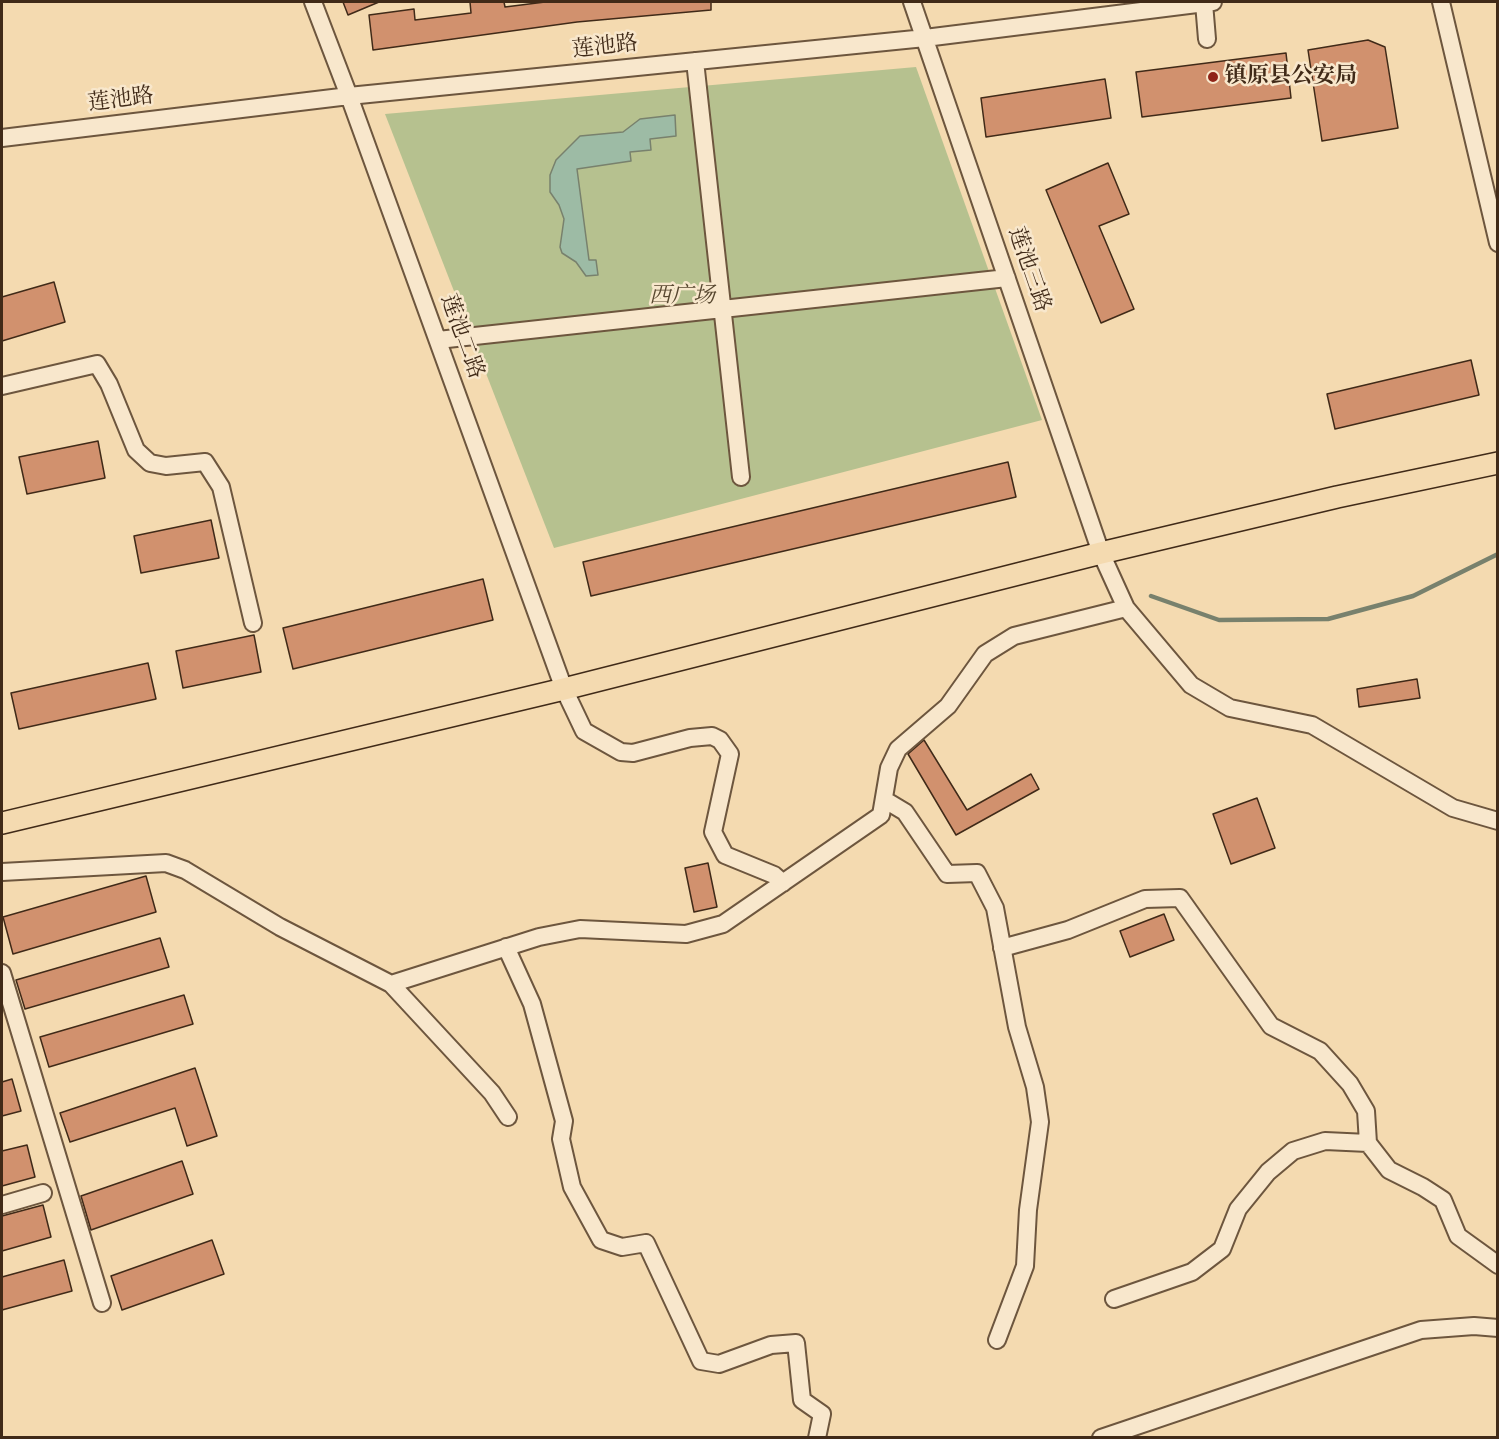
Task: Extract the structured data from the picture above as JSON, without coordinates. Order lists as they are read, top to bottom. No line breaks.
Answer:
{"streets":{"street":["莲池路","莲池三路","莲池二路"]},"crossings":[["莲池路","莲池三路"],["莲池路","莲池二路"]],"parks":["西广场"],"places":["镇原县公安局"]}
